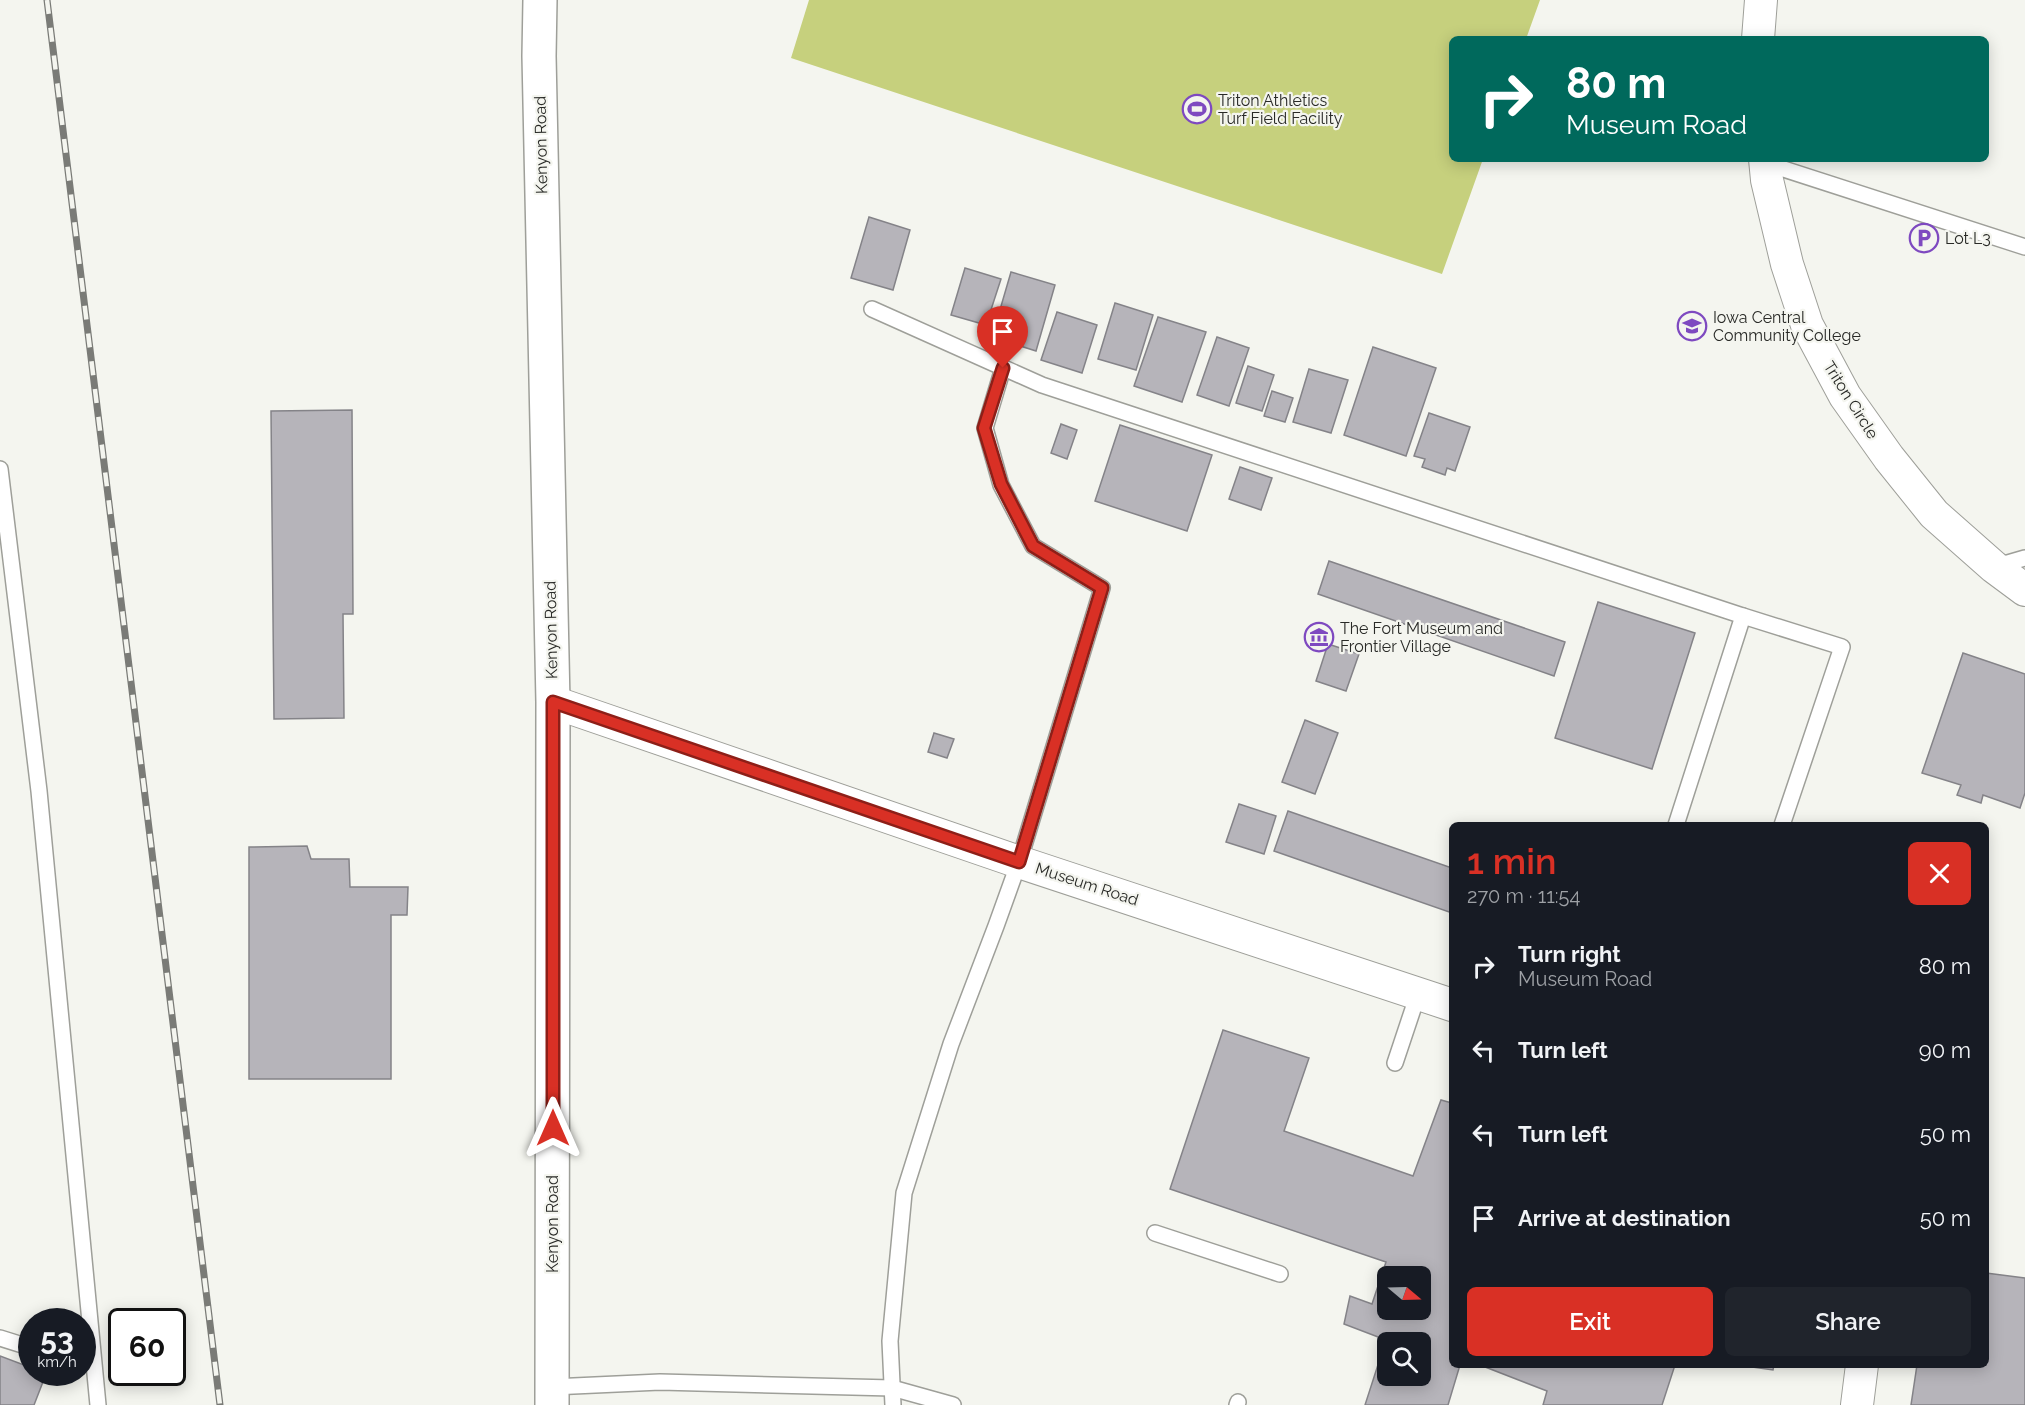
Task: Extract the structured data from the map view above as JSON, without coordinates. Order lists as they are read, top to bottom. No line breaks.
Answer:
{"streets":{"main road":["Kenyon Road"],"street":["Triton Circle","Museum Road"]},"crossings":[["Kenyon Road","Museum Road"]],"places":{"sports":["Triton Athletics Turf Field Facility"],"parking":["Lot L3"],"school or university":["Iowa Central Community College"],"museum":["The Fort Museum and Frontier Village"]},"north":"right","page":{"turn":["80 m","Museum Road"],"heading":["1 min","270 m · 11:54"],"list":[{"name":"Turn right","note":"Museum Road","value":"80 m"},{"name":"Turn left","value":"90 m"},{"name":"Turn left","value":"50 m"},{"name":"Arrive at destination","value":"50 m"}],"buttons":["Exit","Share"],"speed":"53 km/h","limit":"60"}}
